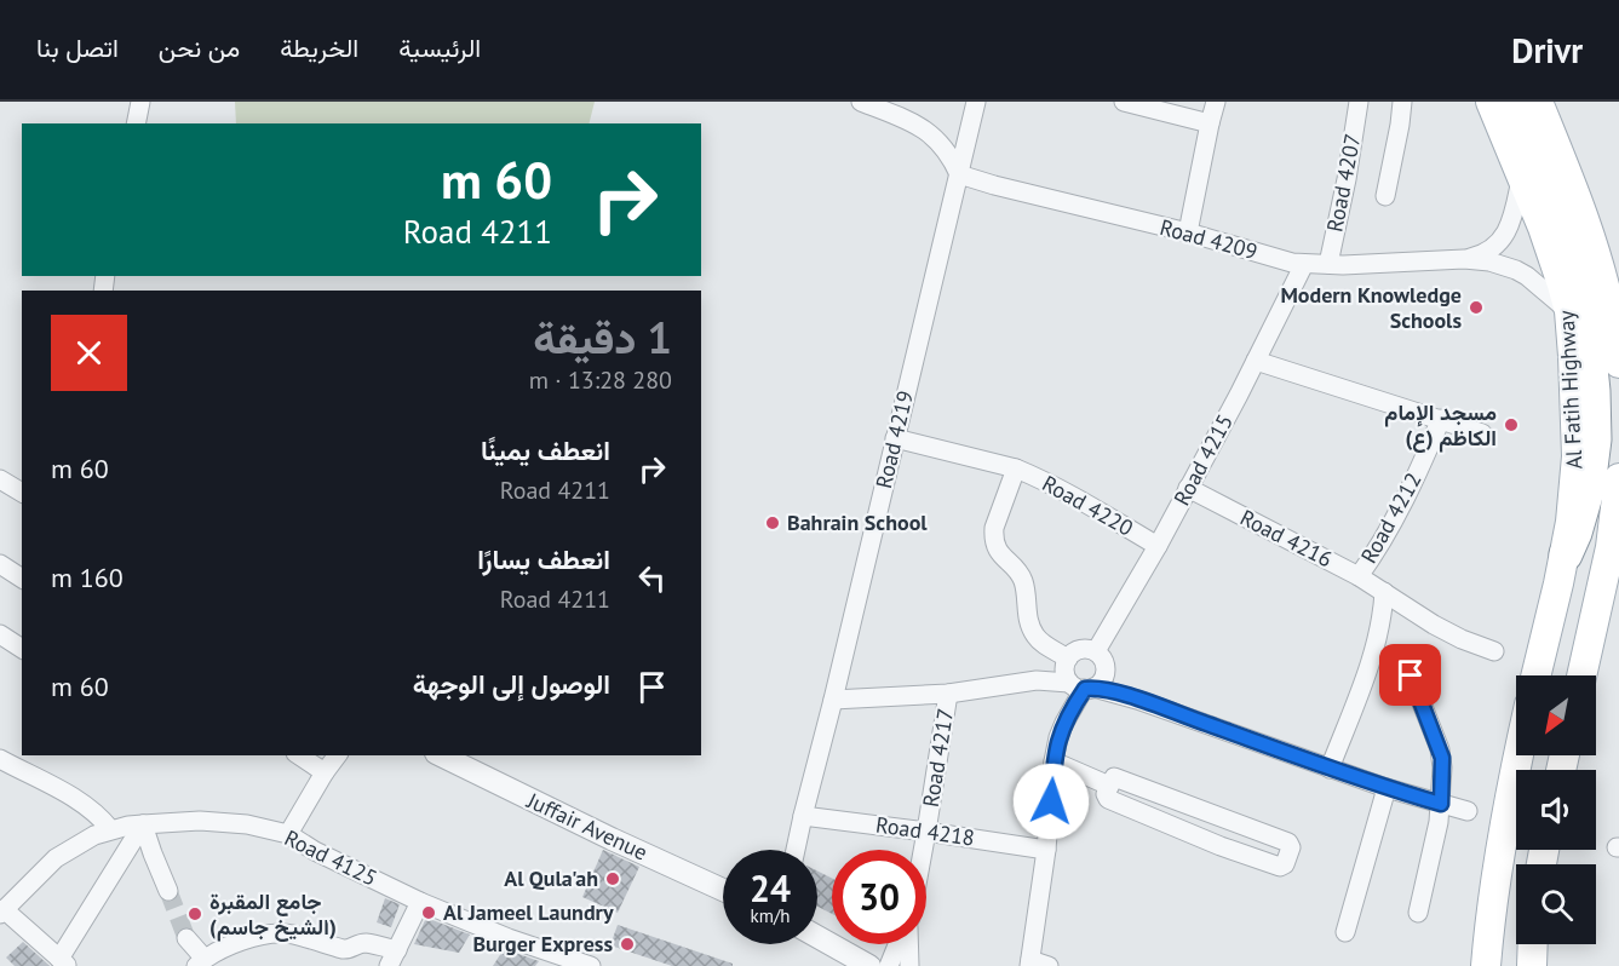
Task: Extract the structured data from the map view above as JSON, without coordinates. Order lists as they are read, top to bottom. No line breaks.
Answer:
{"streets":{"main road":["Al Fatih Highway"],"street":["Road 4207","Road 4209","Road 4219","Road 4215","Road 4220","Road 4212","Road 4216","Road 4217","Juffair Avenue","Road 4218","Road 4125"]},"crossings":[["Road 4207","Road 4209"],["Road 4209","Al Fatih Highway"],["Road 4209","Road 4219"],["Road 4209","Road 4215"],["Road 4219","Road 4220"],["Road 4219","Road 4218"],["Road 4215","Road 4220"],["Road 4215","Road 4216"],["Road 4212","Road 4216"],["Road 4217","Road 4218"]],"places":["Modern Knowledge Schools","مسجد الإمام الكاظم (ع)","Bahrain School","Al Qula'ah","Al Jameel Laundry","جامع المقبرة (الشيخ جاسم)","Burger Express"],"north":"bottom left","page":{"header":"Drivr","nav":["الرئيسية","الخريطة","من نحن","اتصل بنا"],"turn":["60 m","Road 4211"],"heading":["1 دقيقة","280 m · 13:28"],"list":[{"name":"انعطف يمينًا","note":"Road 4211","value":"60 m"},{"name":"انعطف يسارًا","note":"Road 4211","value":"160 m"},{"name":"الوصول إلى الوجهة","value":"60 m"}],"speed":"24 km/h","limit":"30"}}
